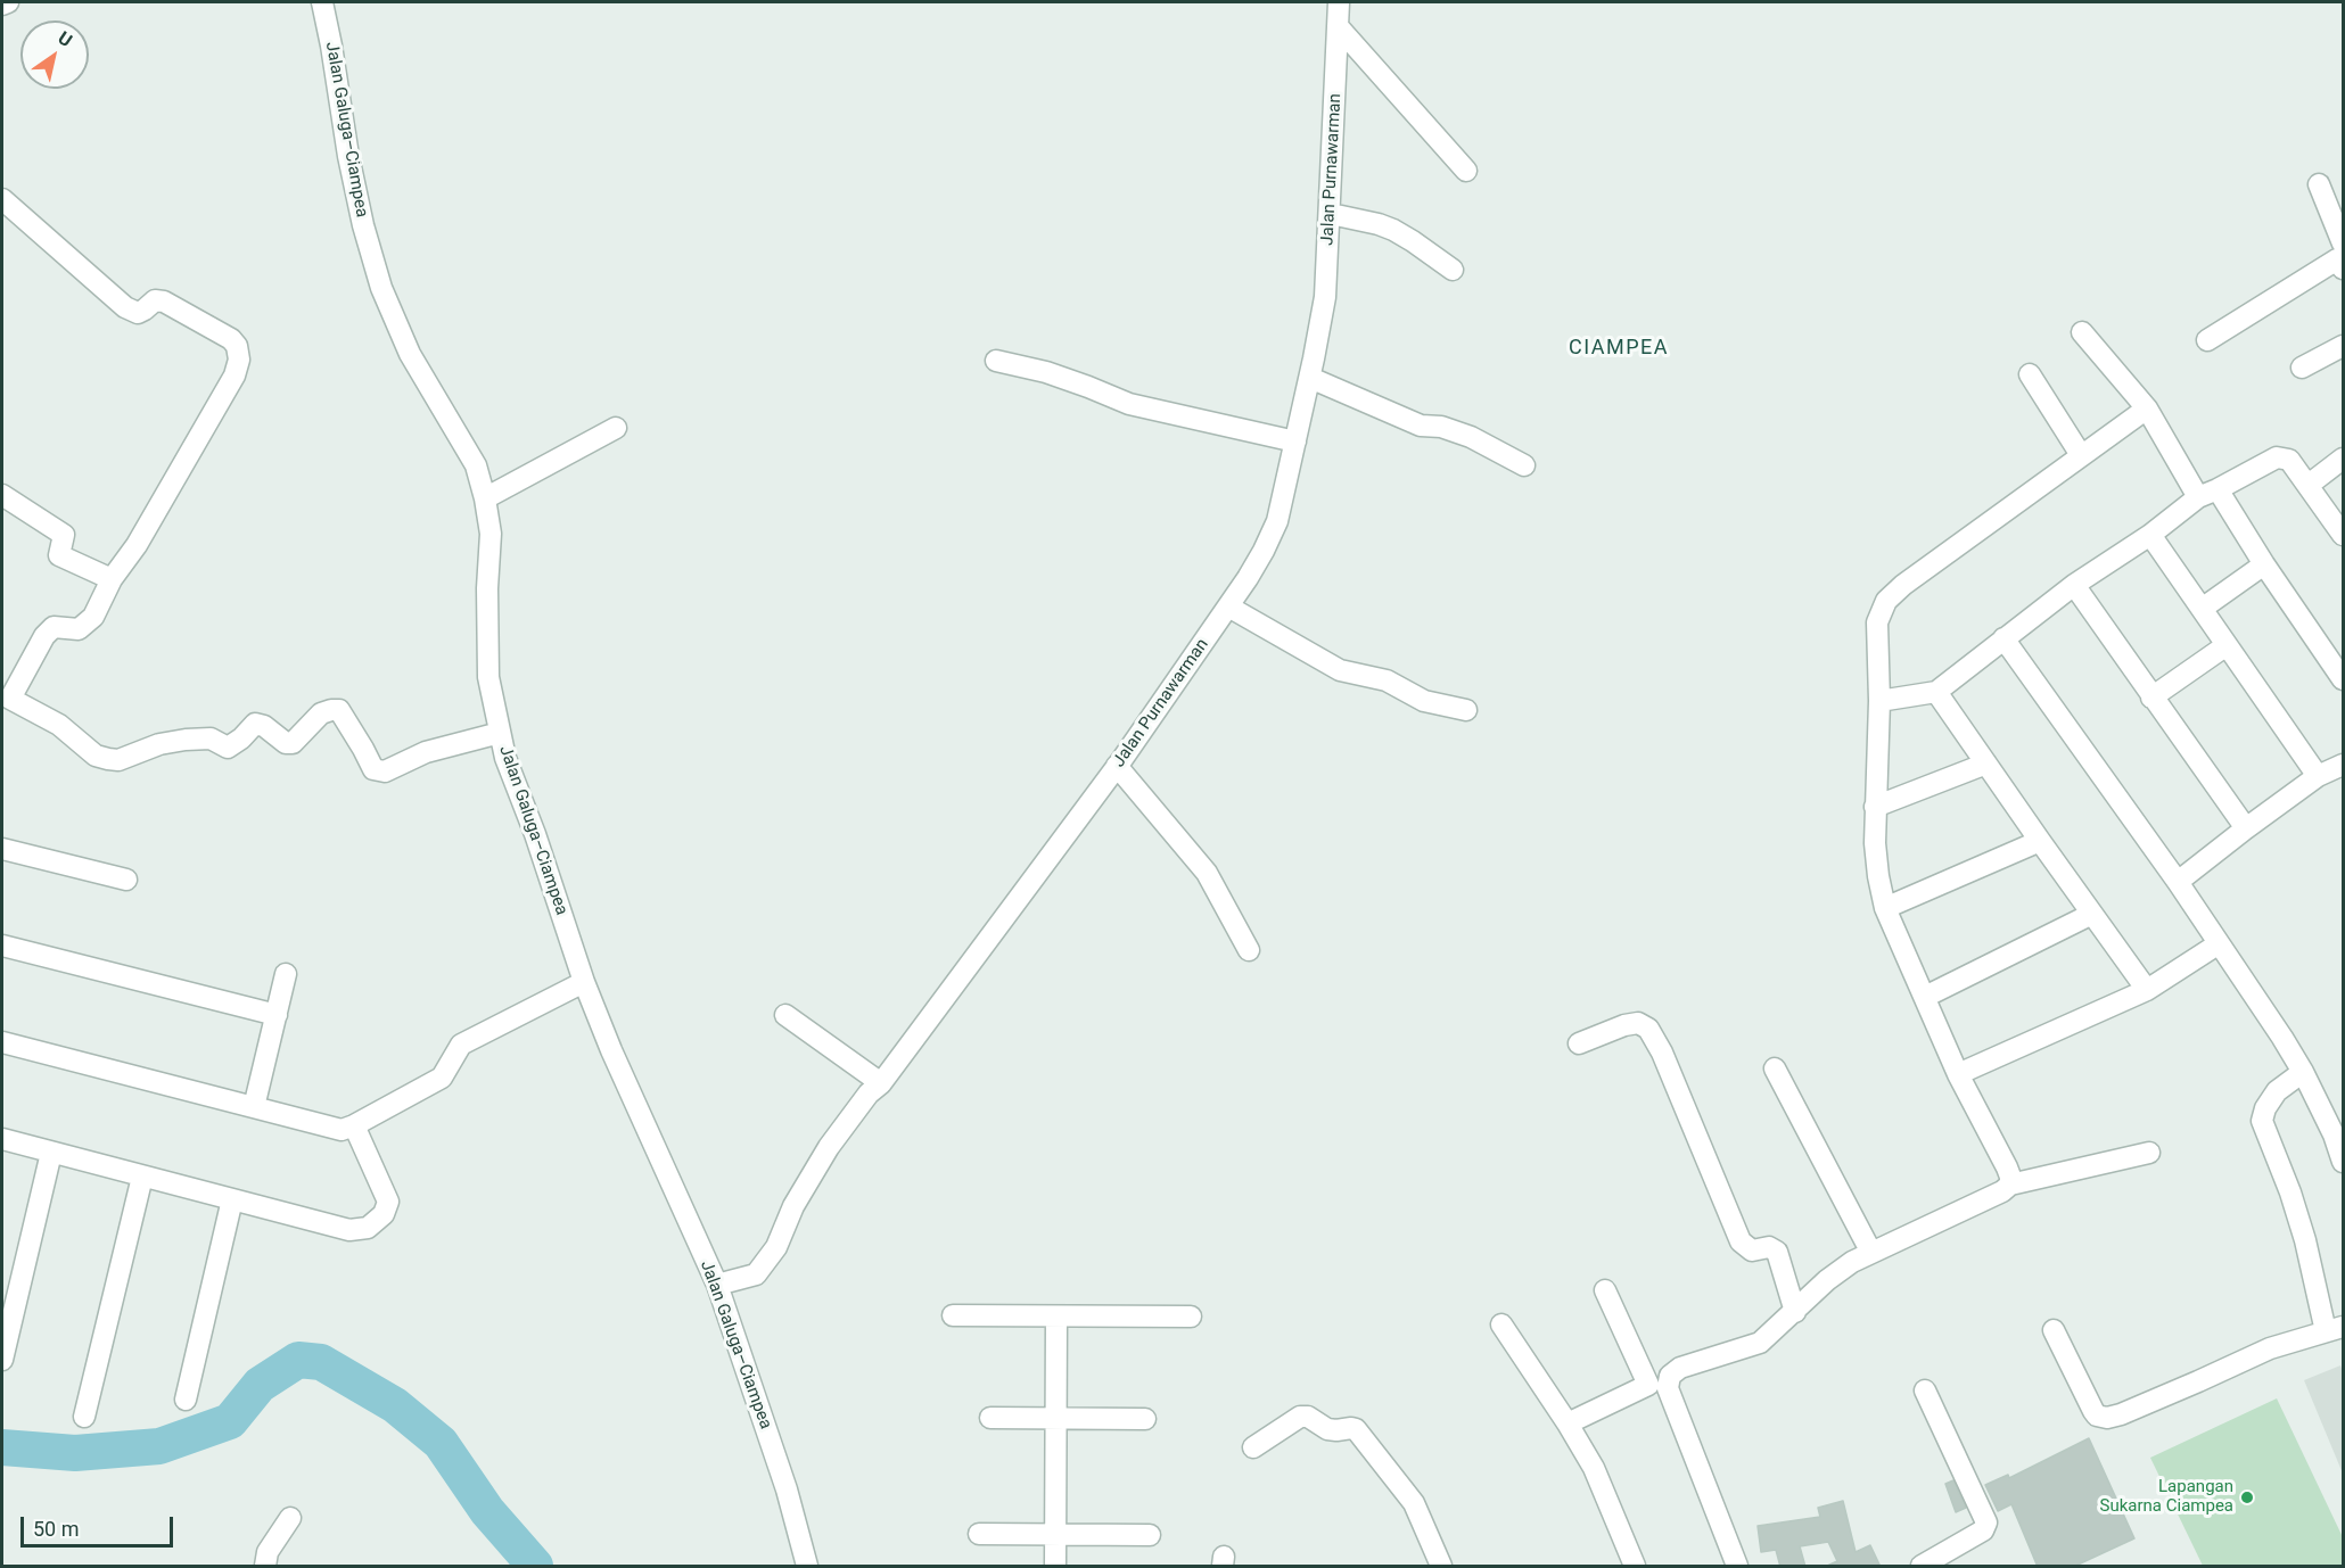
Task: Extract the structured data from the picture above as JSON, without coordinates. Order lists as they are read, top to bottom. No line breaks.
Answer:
{"streets":{"street":["Jalan Galuga–Ciampea","Jalan Purnawarman"]},"crossings":[["Jalan Galuga–Ciampea","Jalan Purnawarman"]],"districts":["CIAMPEA"],"places":["Lapangan Sukarna Ciampea"],"scale_bar":"50 m","north":"top right"}
